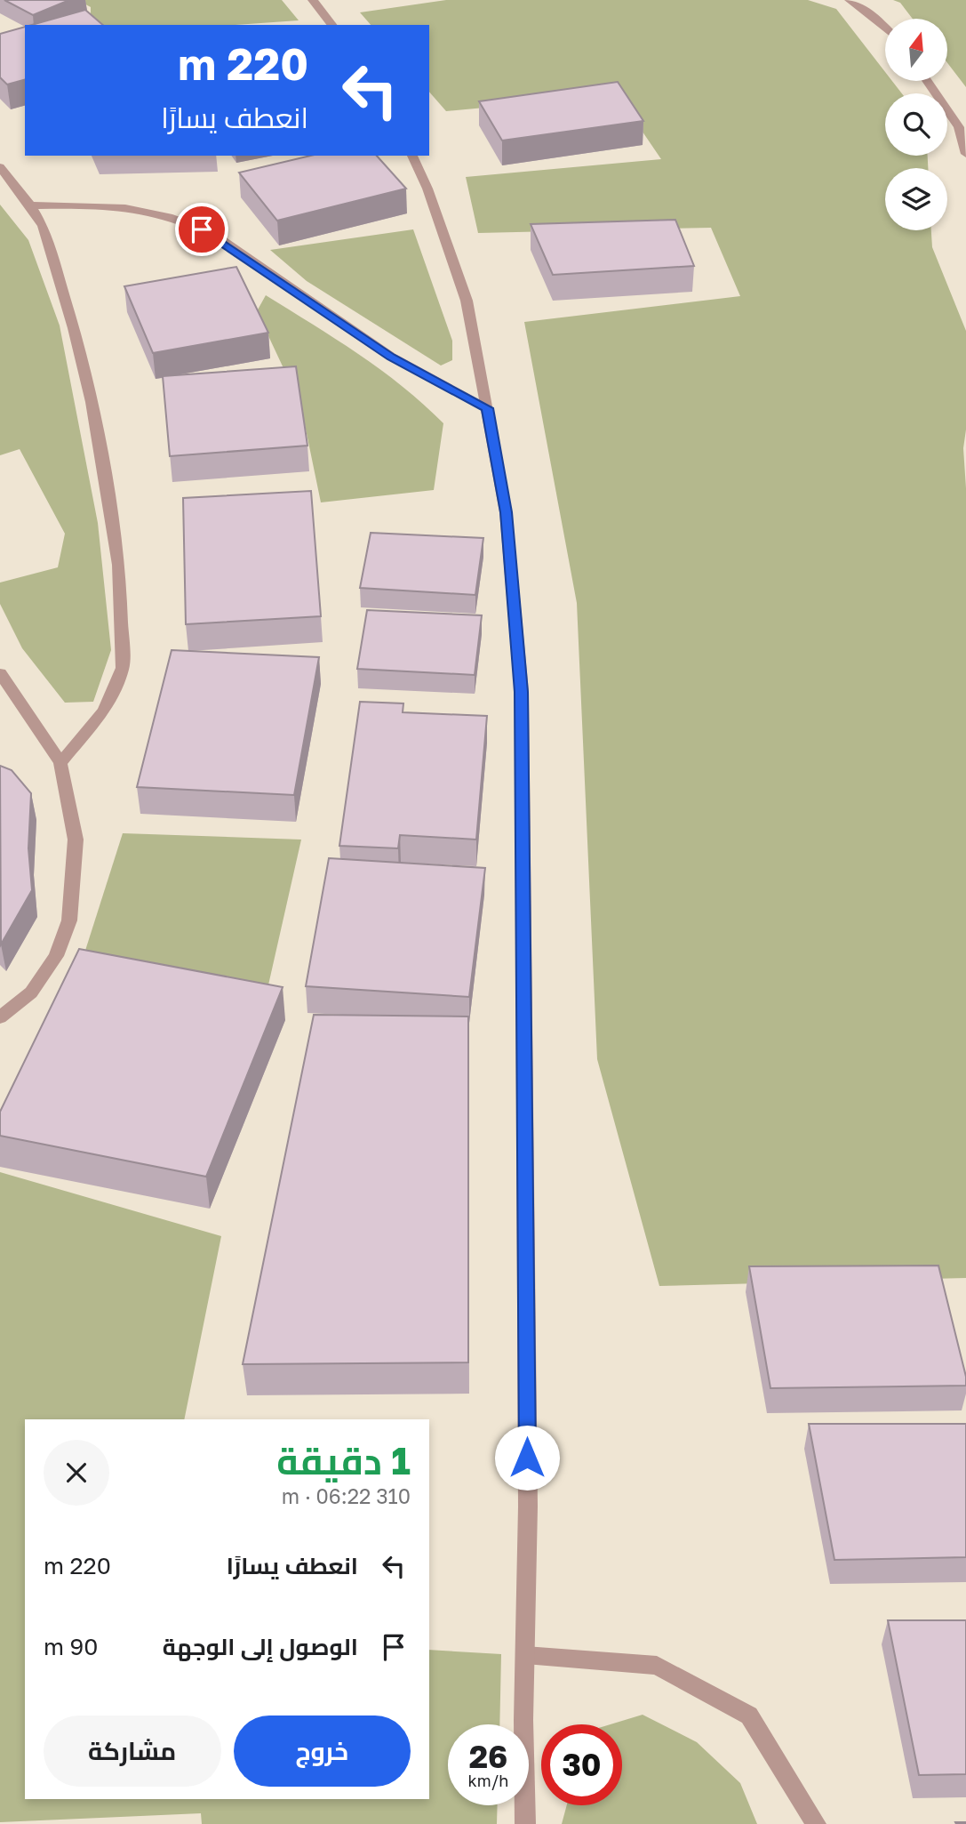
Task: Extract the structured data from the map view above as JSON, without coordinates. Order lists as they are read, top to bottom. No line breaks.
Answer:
{"north":"top","page":{"turn":["220 m","انعطف يسارًا"],"heading":["1 دقيقة","310 m · 06:22"],"list":[{"name":"انعطف يسارًا","value":"220 m"},{"name":"الوصول إلى الوجهة","value":"90 m"}],"buttons":["خروج","مشاركة"],"speed":"26 km/h","limit":"30"}}
